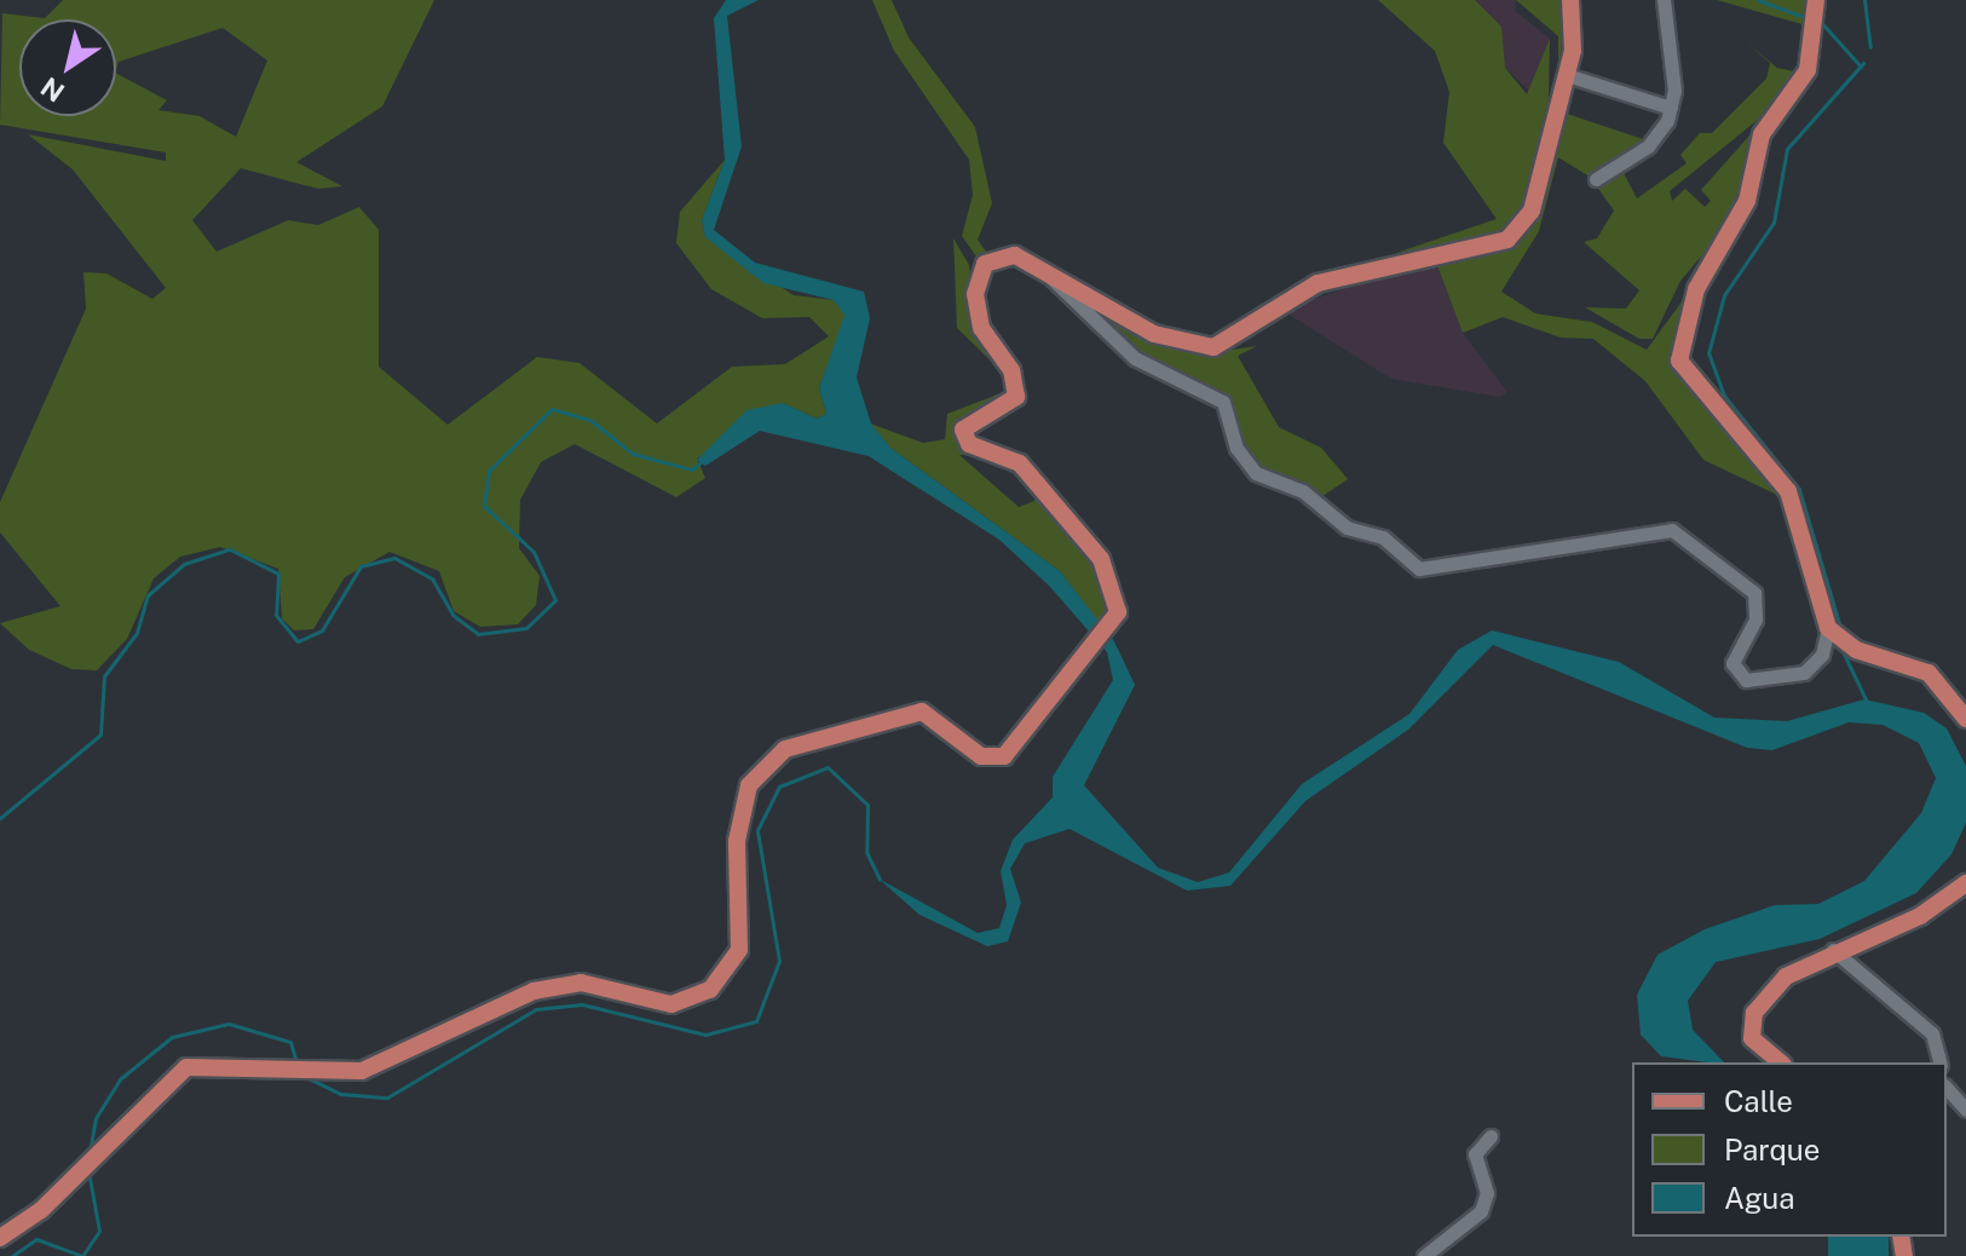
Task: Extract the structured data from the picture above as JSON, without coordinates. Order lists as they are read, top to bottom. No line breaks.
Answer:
{"legend":["Calle","Parque","Agua"],"north":"bottom left"}
